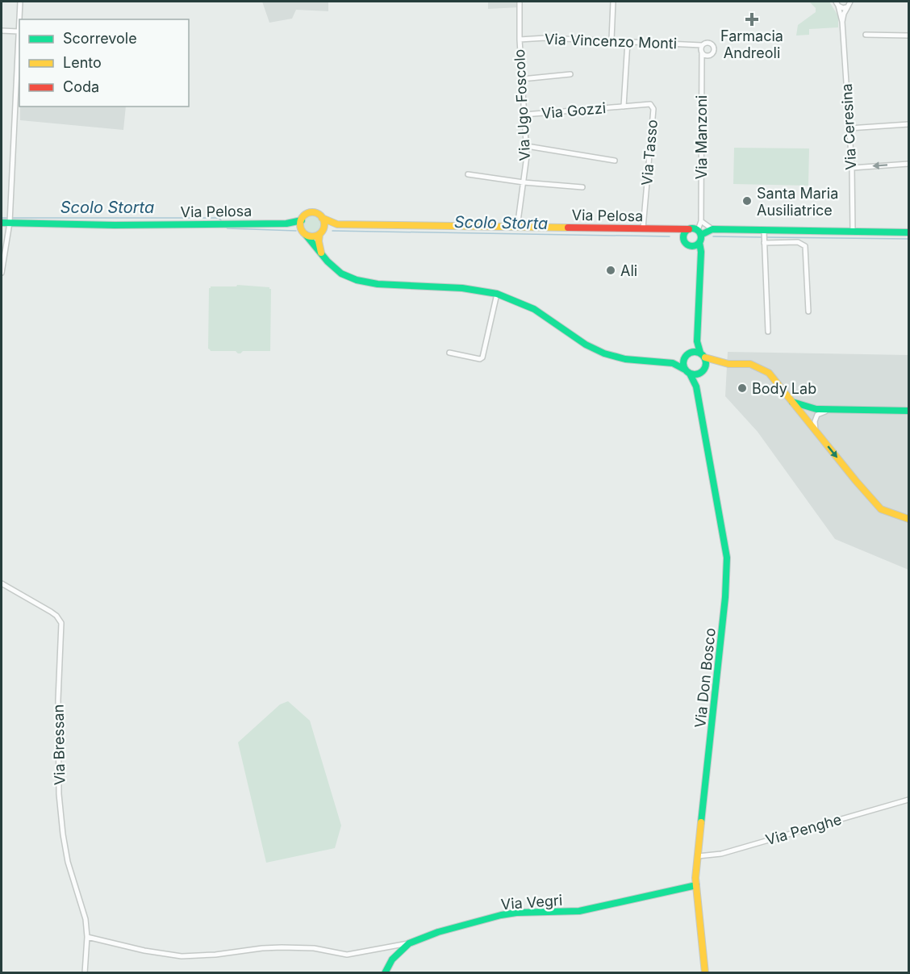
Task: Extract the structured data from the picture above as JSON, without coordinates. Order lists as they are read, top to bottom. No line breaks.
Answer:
{"streets":{"main road":["Via Pelosa","Via Don Bosco","Via Vegri"],"street":["Via Vincenzo Monti","Via Ugo Foscolo","Via Gozzi","Via Ceresina","Via Manzoni","Via Tasso","Via Bressan","Via Penghe"]},"crossings":[["Via Vincenzo Monti","Via Ugo Foscolo"],["Via Vincenzo Monti","Via Manzoni"],["Via Ugo Foscolo","Via Gozzi"],["Via Ugo Foscolo","Via Pelosa"],["Via Gozzi","Via Tasso"],["Via Manzoni","Via Pelosa"],["Via Tasso","Via Pelosa"],["Via Don Bosco","Via Penghe"],["Via Don Bosco","Via Vegri"]],"water":["Scolo Storta"],"places":{"health":["Farmacia Andreoli"],"other":["Santa Maria Ausiliatrice","Ali","Body Lab"]},"legend":["Scorrevole","Lento","Coda"]}
